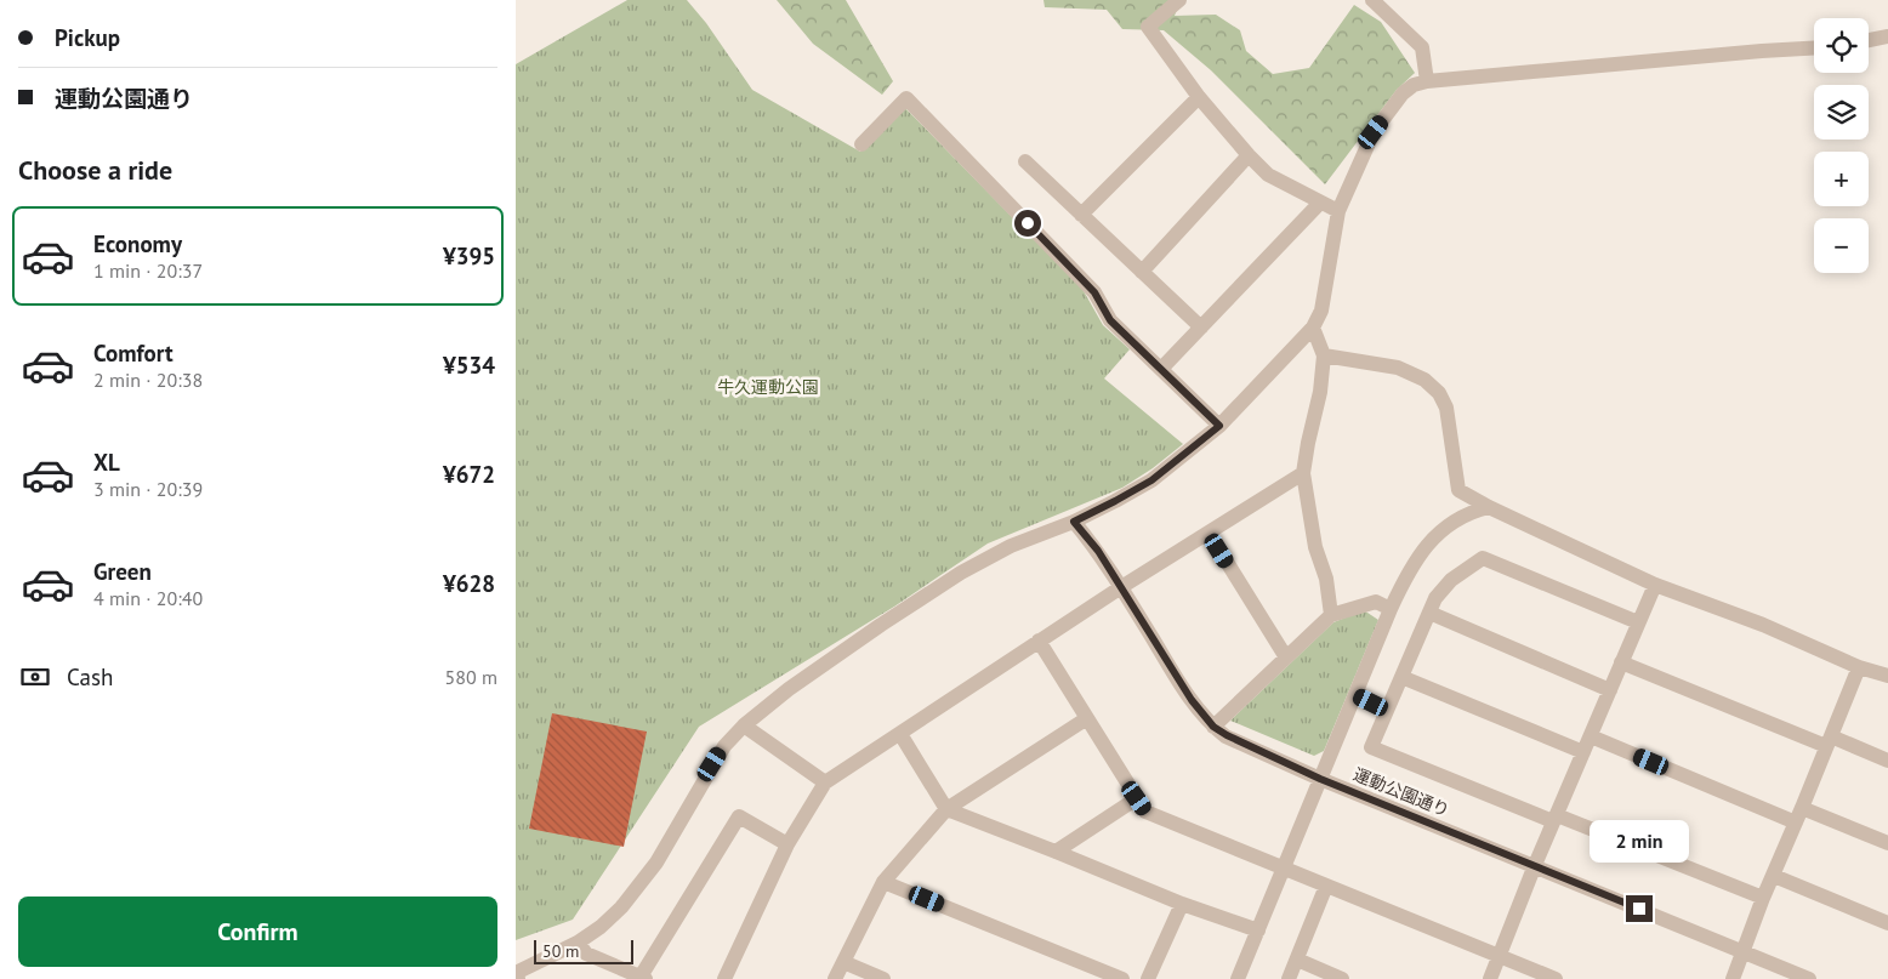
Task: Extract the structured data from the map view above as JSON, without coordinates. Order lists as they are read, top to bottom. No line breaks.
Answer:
{"streets":{"street":["運動公園通り"]},"parks":["牛久運動公園"],"scale_bar":"50 m","page":{"banner":["Pickup","運動公園通り"],"map_buttons":["+","−"],"heading":"Choose a ride","list":[{"name":"Economy","note":"1 min · 20:37","value":"¥395"},{"name":"Comfort","note":"2 min · 20:38","value":"¥534"},{"name":"XL","note":"3 min · 20:39","value":"¥672"},{"name":"Green","note":"4 min · 20:40","value":"¥628"}],"pay":["Cash","580 m"],"bubble":"2 min","buttons":"Confirm","scale":"50 m"}}
